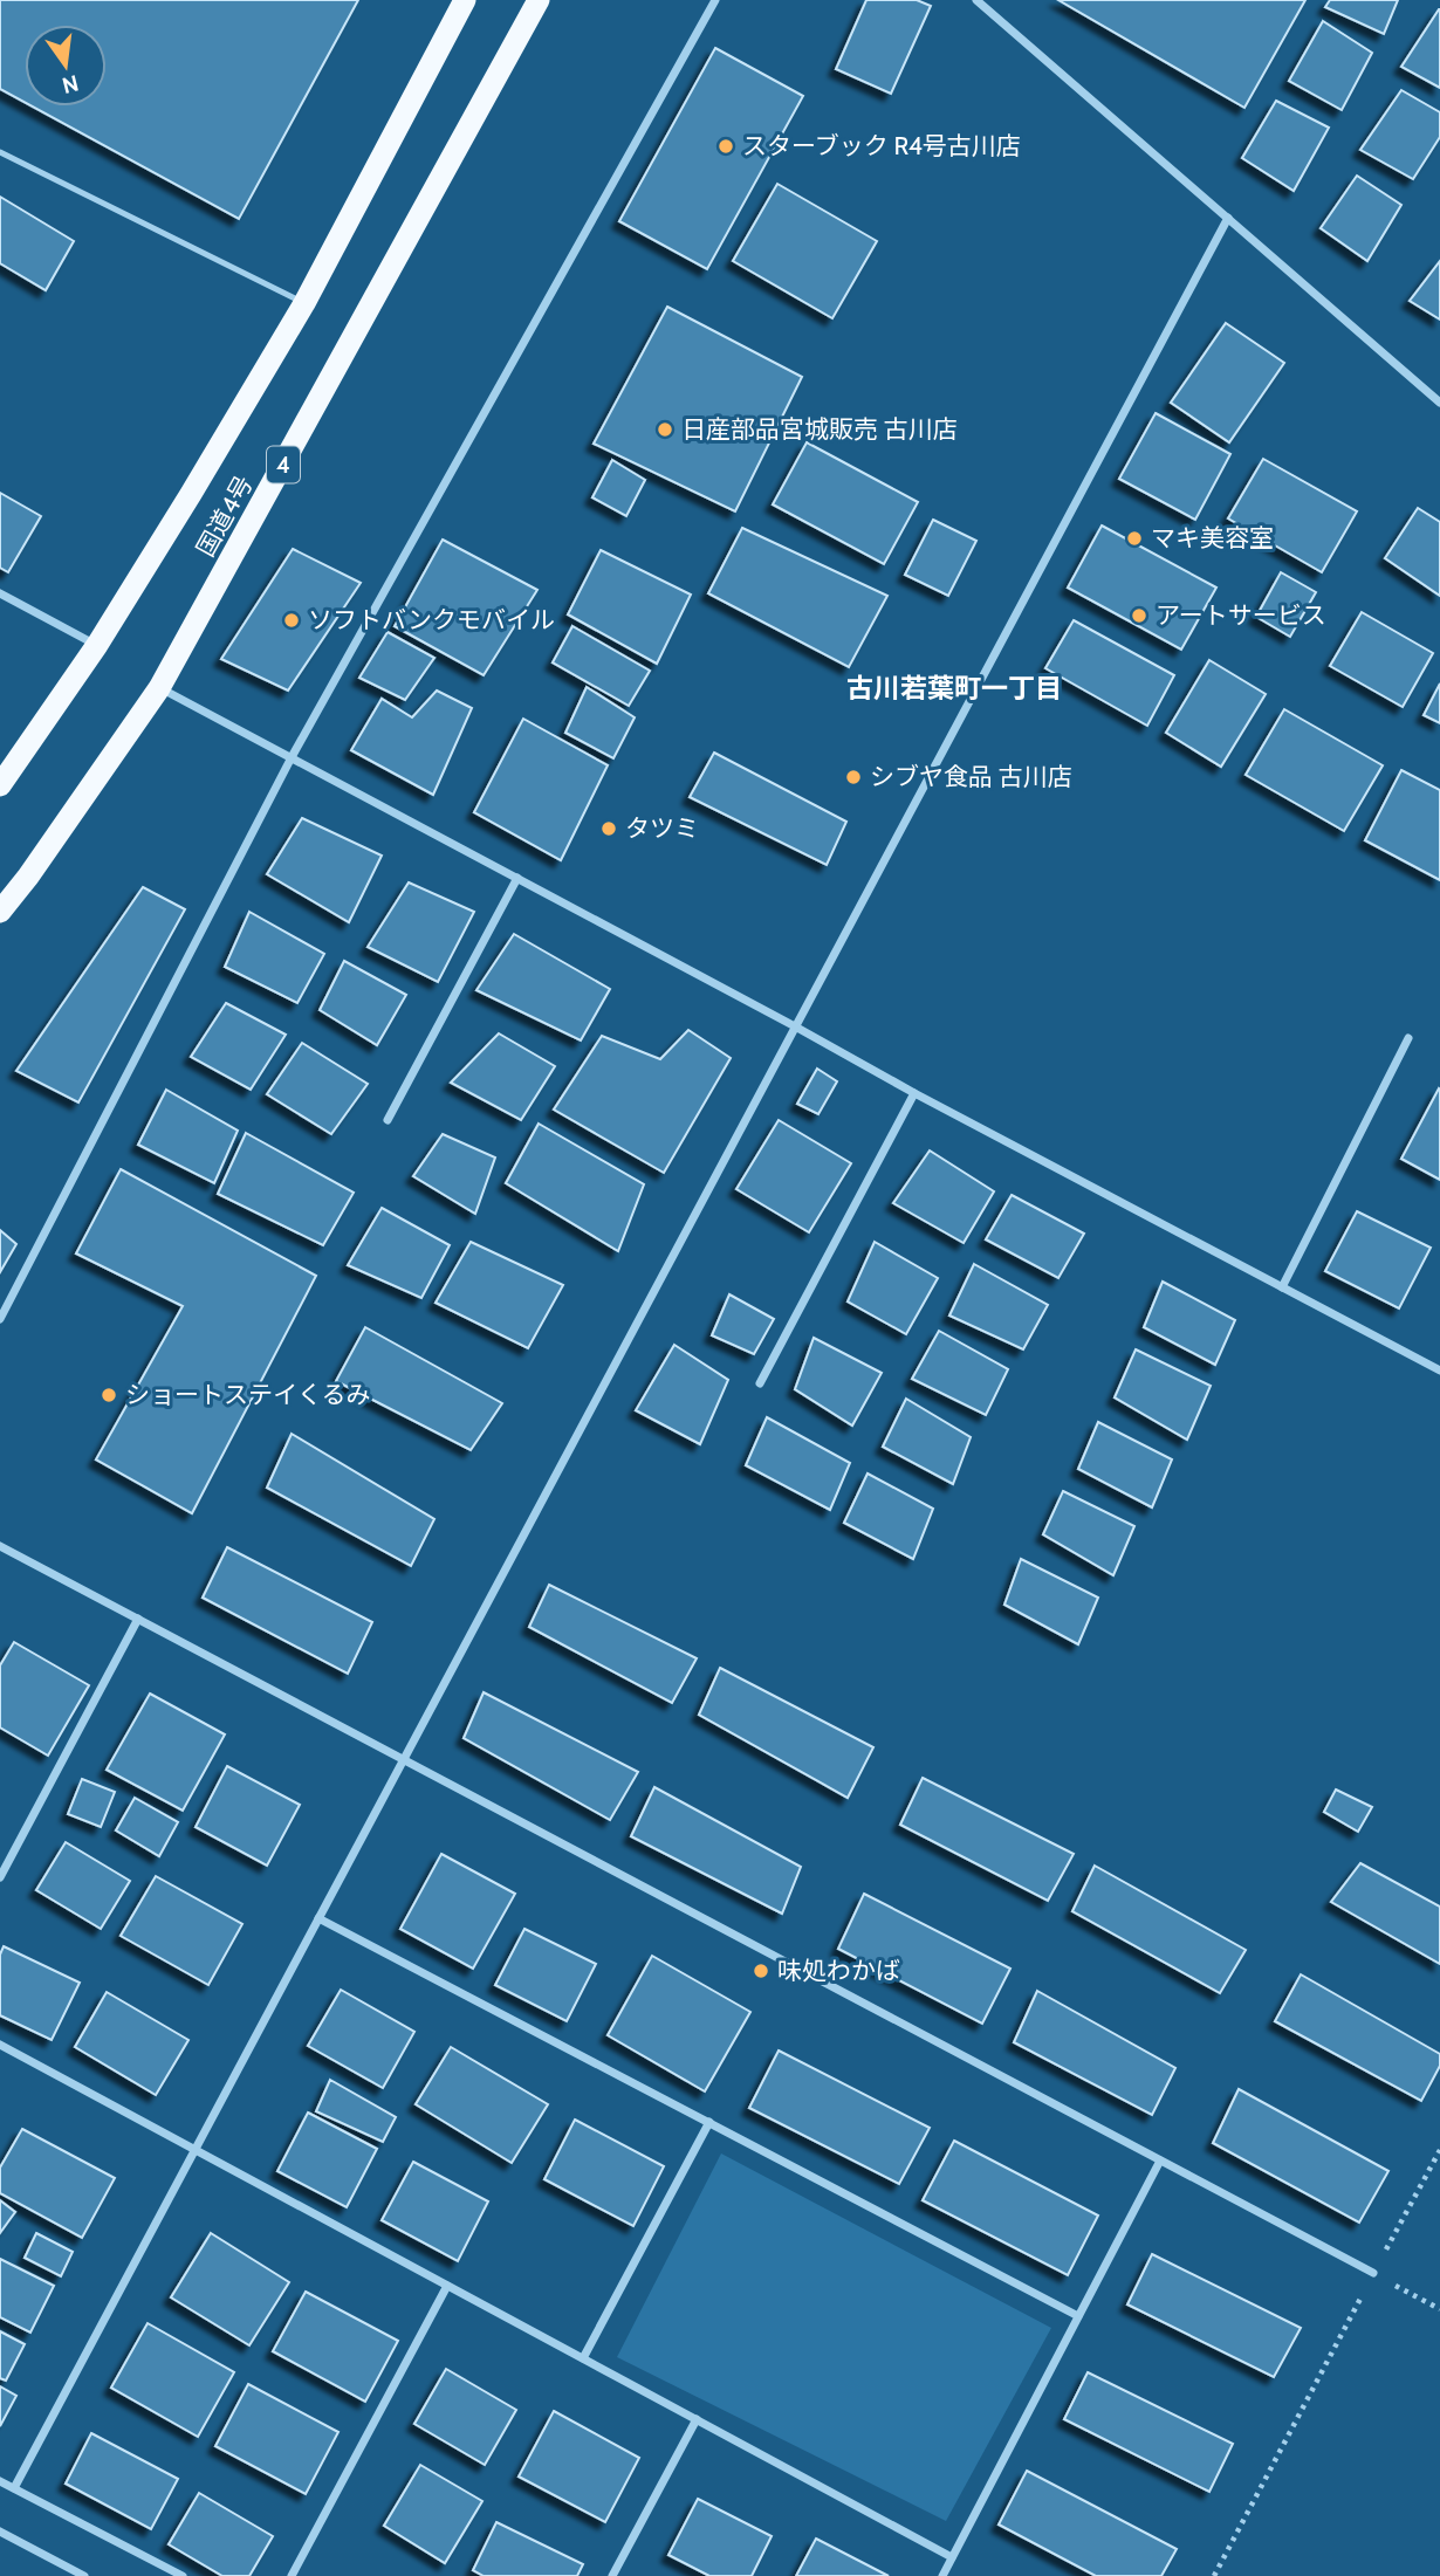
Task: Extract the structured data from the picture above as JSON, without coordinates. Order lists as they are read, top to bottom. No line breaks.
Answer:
{"streets":{"highway":["4","国道4号"]},"districts":["古川若葉町一丁目"],"places":["スターブック R4号古川店","日産部品宮城販売 古川店","マキ美容室","アートサービス","ソフトバンクモバイル","シブヤ食品 古川店","タツミ","ショートステイくるみ","味処わかば"],"north":"bottom"}
